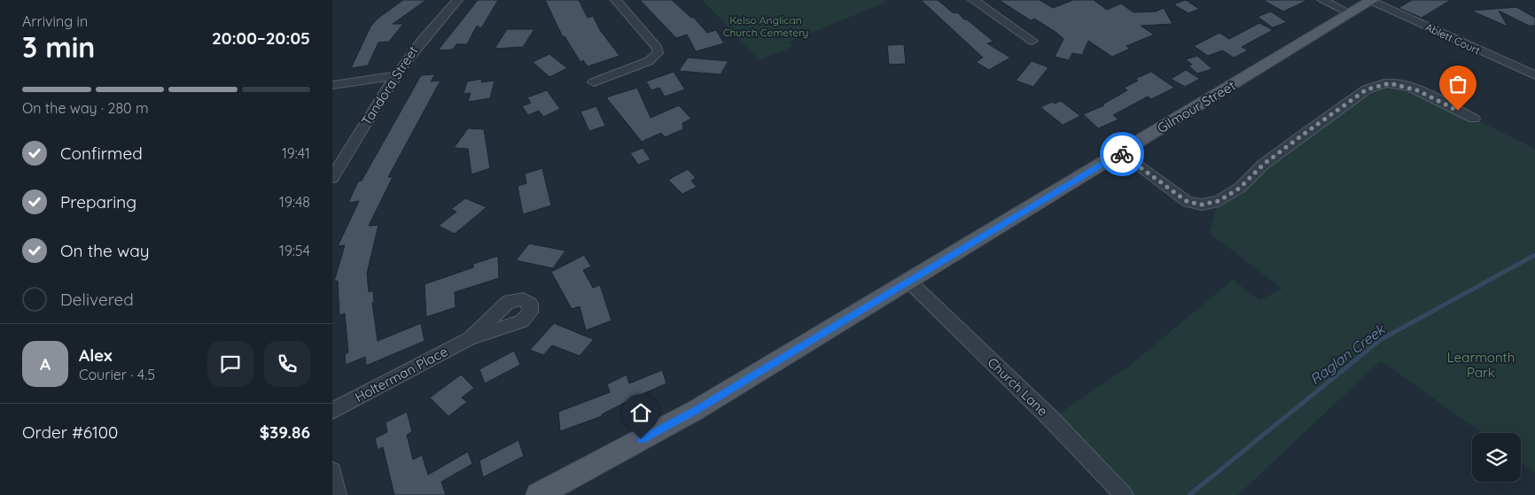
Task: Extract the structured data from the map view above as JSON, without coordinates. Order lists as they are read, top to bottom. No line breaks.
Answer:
{"streets":{"main road":["Gilmour Street"],"street":["Ablett Court","Tandora Street","Holterman Place","Church Lane"]},"crossings":[["Ablett Court","Gilmour Street"],["Gilmour Street","Church Lane"]],"water":["Raglan Creek"],"parks":["Kelso Anglican Church Cemetery","Learmonth Park"],"page":{"heading":["3 min","Arriving in","20:00–20:05"],"panel":["Alex","Courier · 4.5","Order #6100","$39.86"],"bar":"On the way · 280 m","list":[["Confirmed","19:41"],["Preparing","19:48"],["On the way","19:54"],"Delivered"],"round":"A"}}
